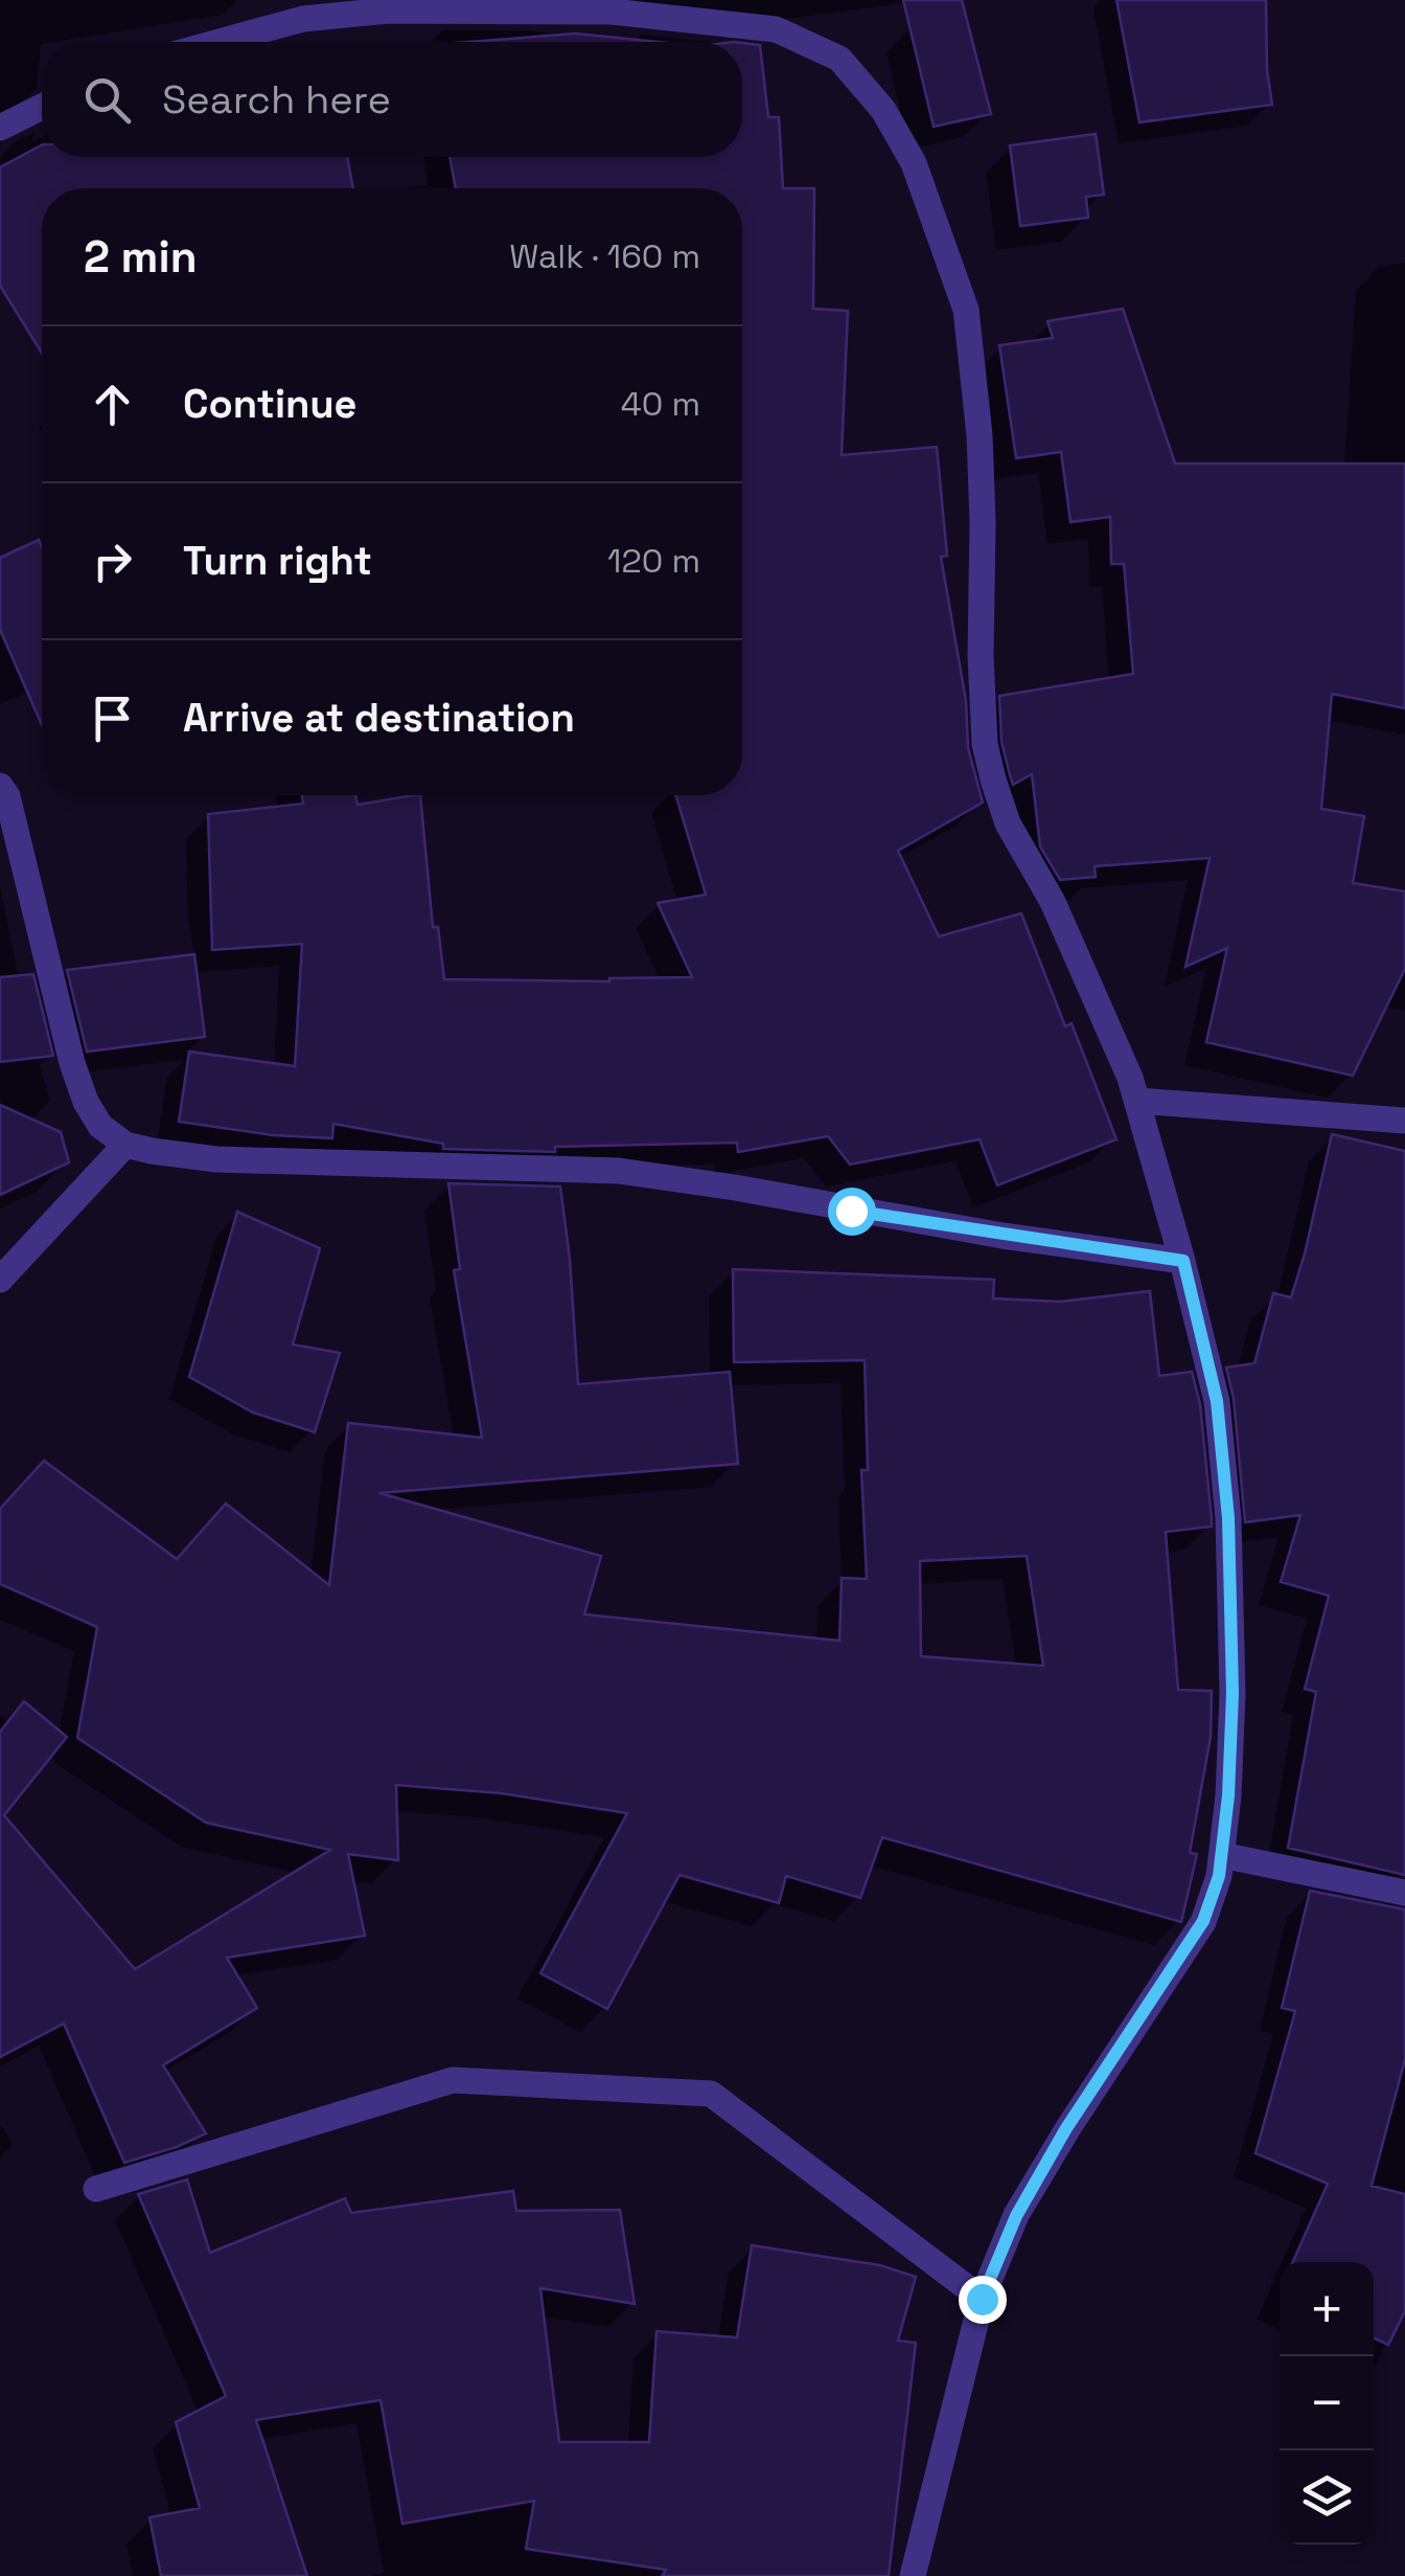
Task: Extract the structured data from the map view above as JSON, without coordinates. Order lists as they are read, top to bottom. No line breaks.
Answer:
{"page":{"search":"Search here","heading":["2 min","Walk · 160 m"],"list":[["Continue","40 m"],["Turn right","120 m"],"Arrive at destination"],"map_buttons":["+","−"]}}
